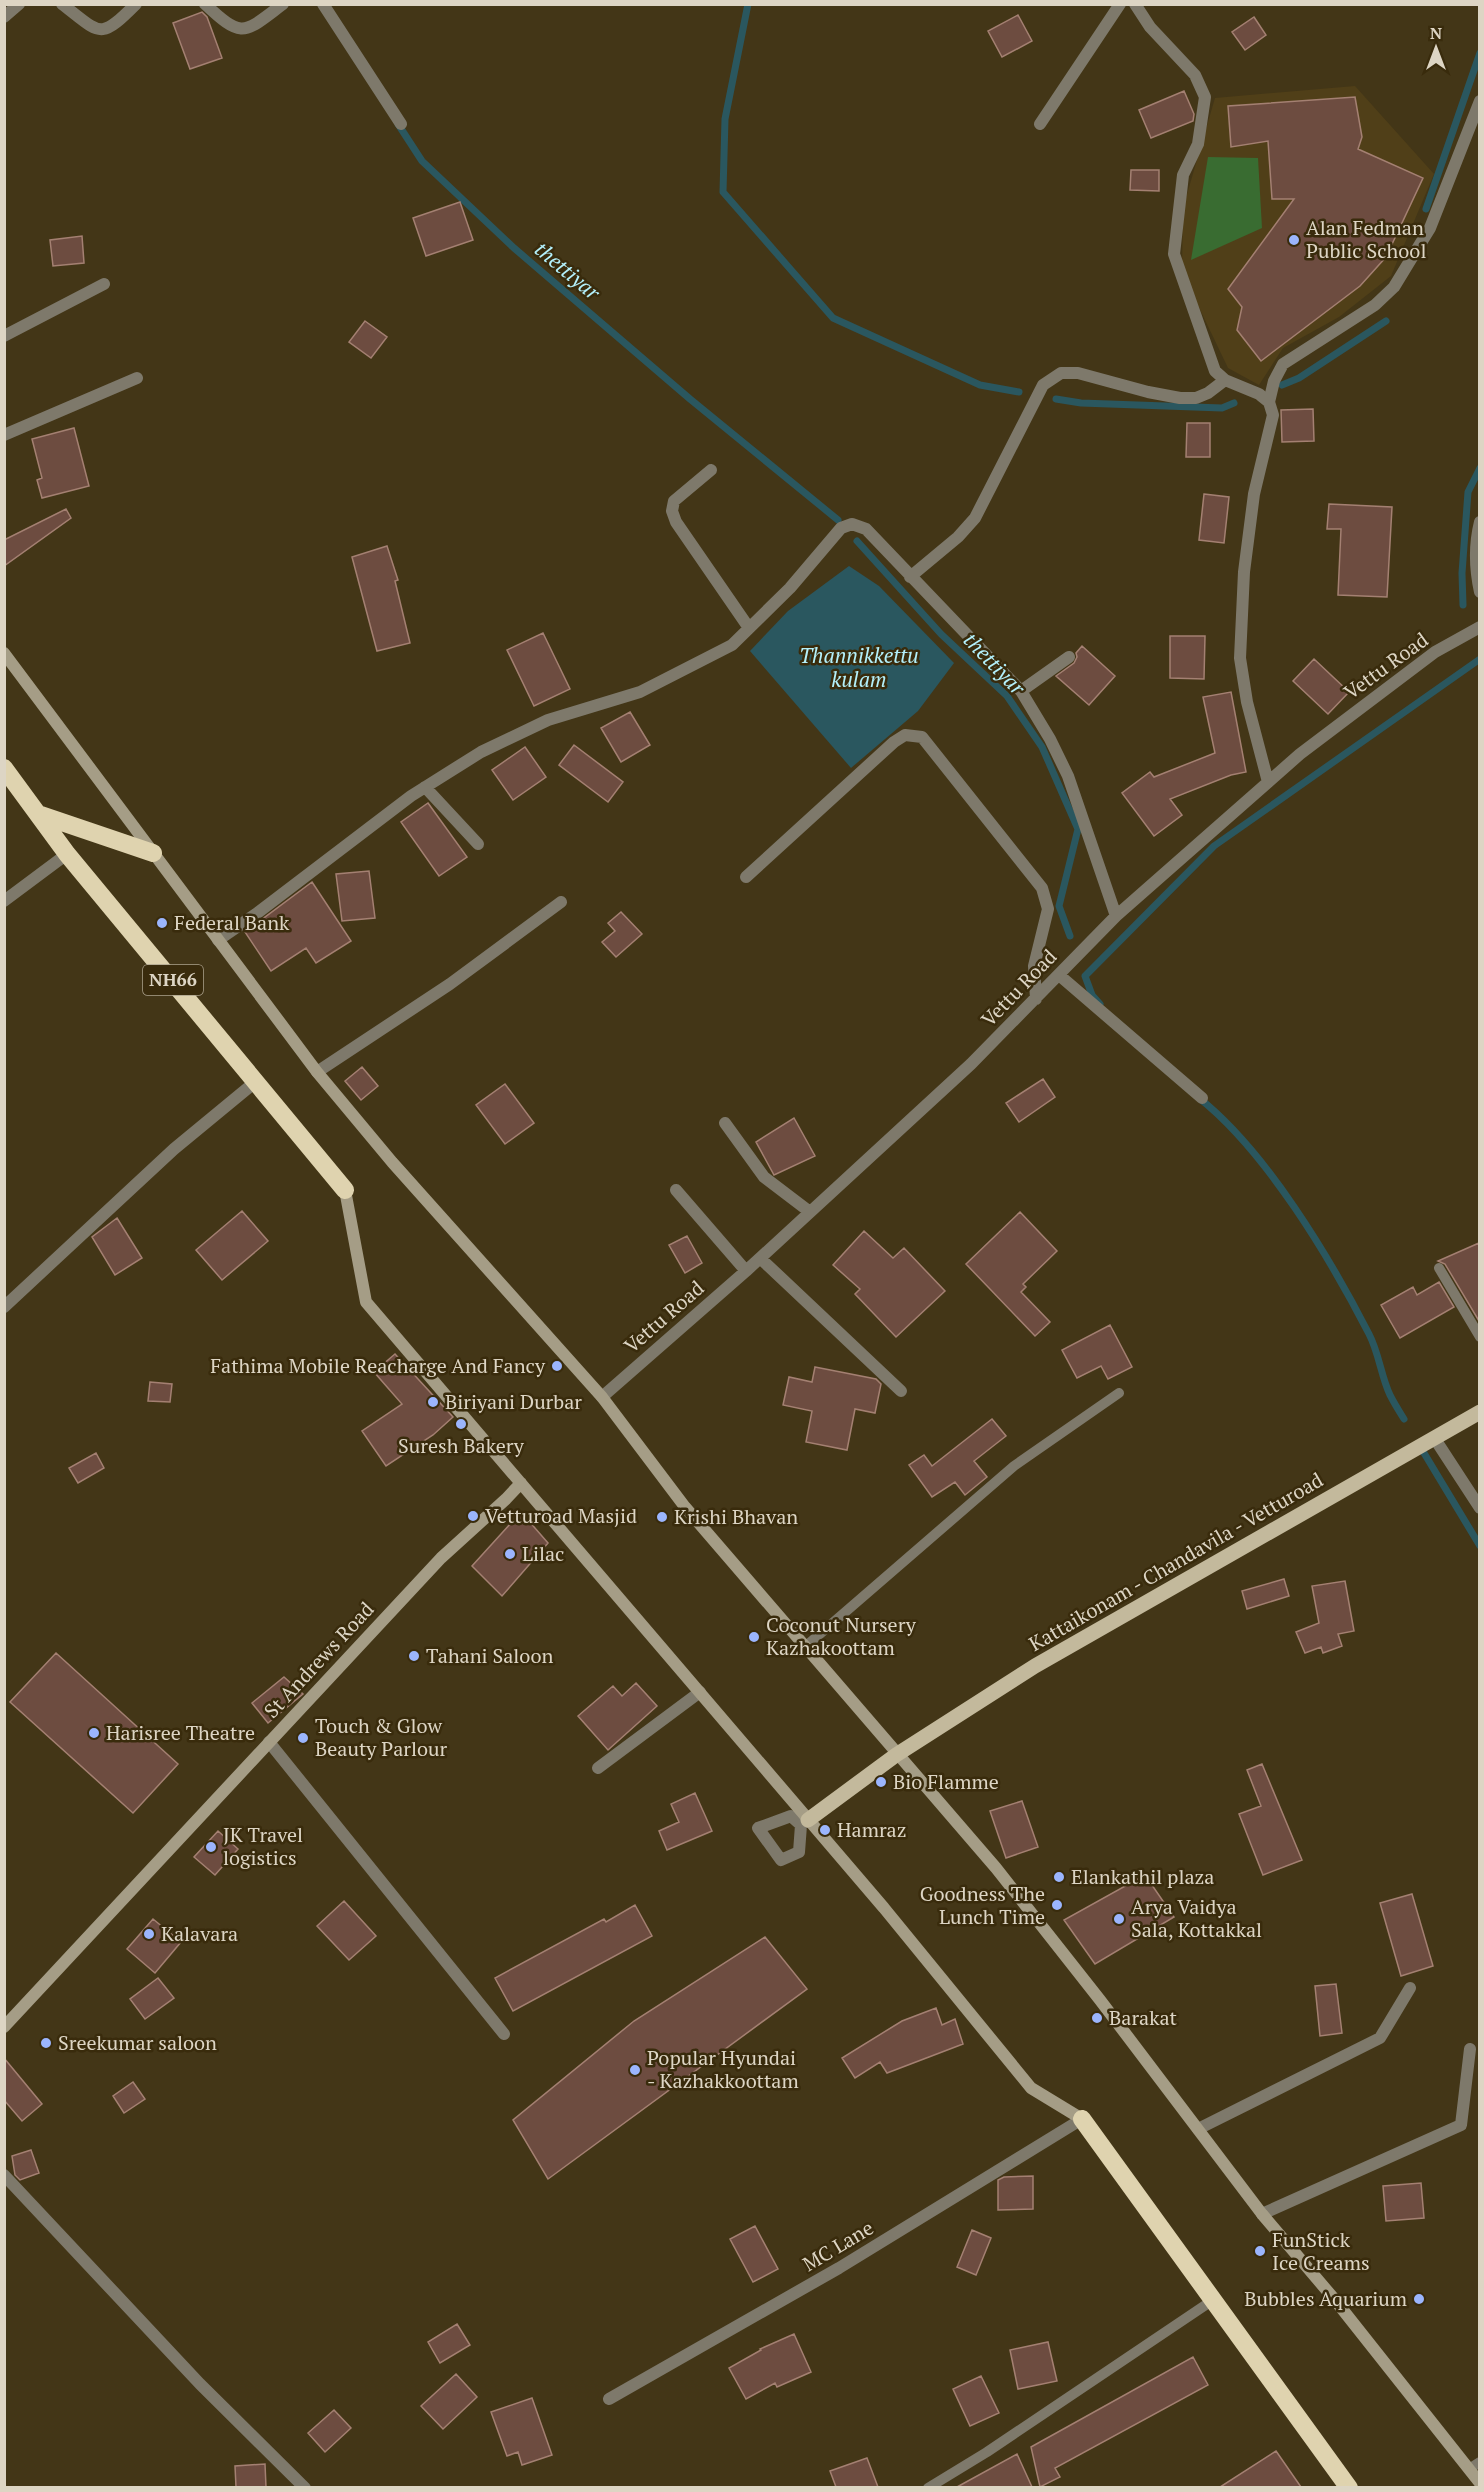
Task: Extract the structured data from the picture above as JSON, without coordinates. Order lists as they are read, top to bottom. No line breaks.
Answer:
{"streets":{"highway":["NH66"],"main road":["Kattaikonam - Chandavila - Vetturoad"],"street":["Vettu Road","St Andrews Road","MC Lane"]},"water":["thettiyar","Thannikkettu kulam"],"places":["Alan Fedman Public School","Federal Bank","Fathima Mobile Reacharge And Fancy","Biriyani Durbar","Suresh Bakery","Vetturoad Masjid","Krishi Bhavan","Lilac","Coconut Nursery Kazhakoottam","Tahani Saloon","Harisree Theatre","Touch & Glow Beauty Parlour","Bio Flamme","Hamraz","JK Travel logistics","Elankathil plaza","Goodness The Lunch Time","Arya Vaidya Sala, Kottakkal","Kalavara","Barakat","Sreekumar saloon","Popular Hyundai - Kazhakkoottam","FunStick Ice Creams","Bubbles Aquarium"],"north":"top"}
